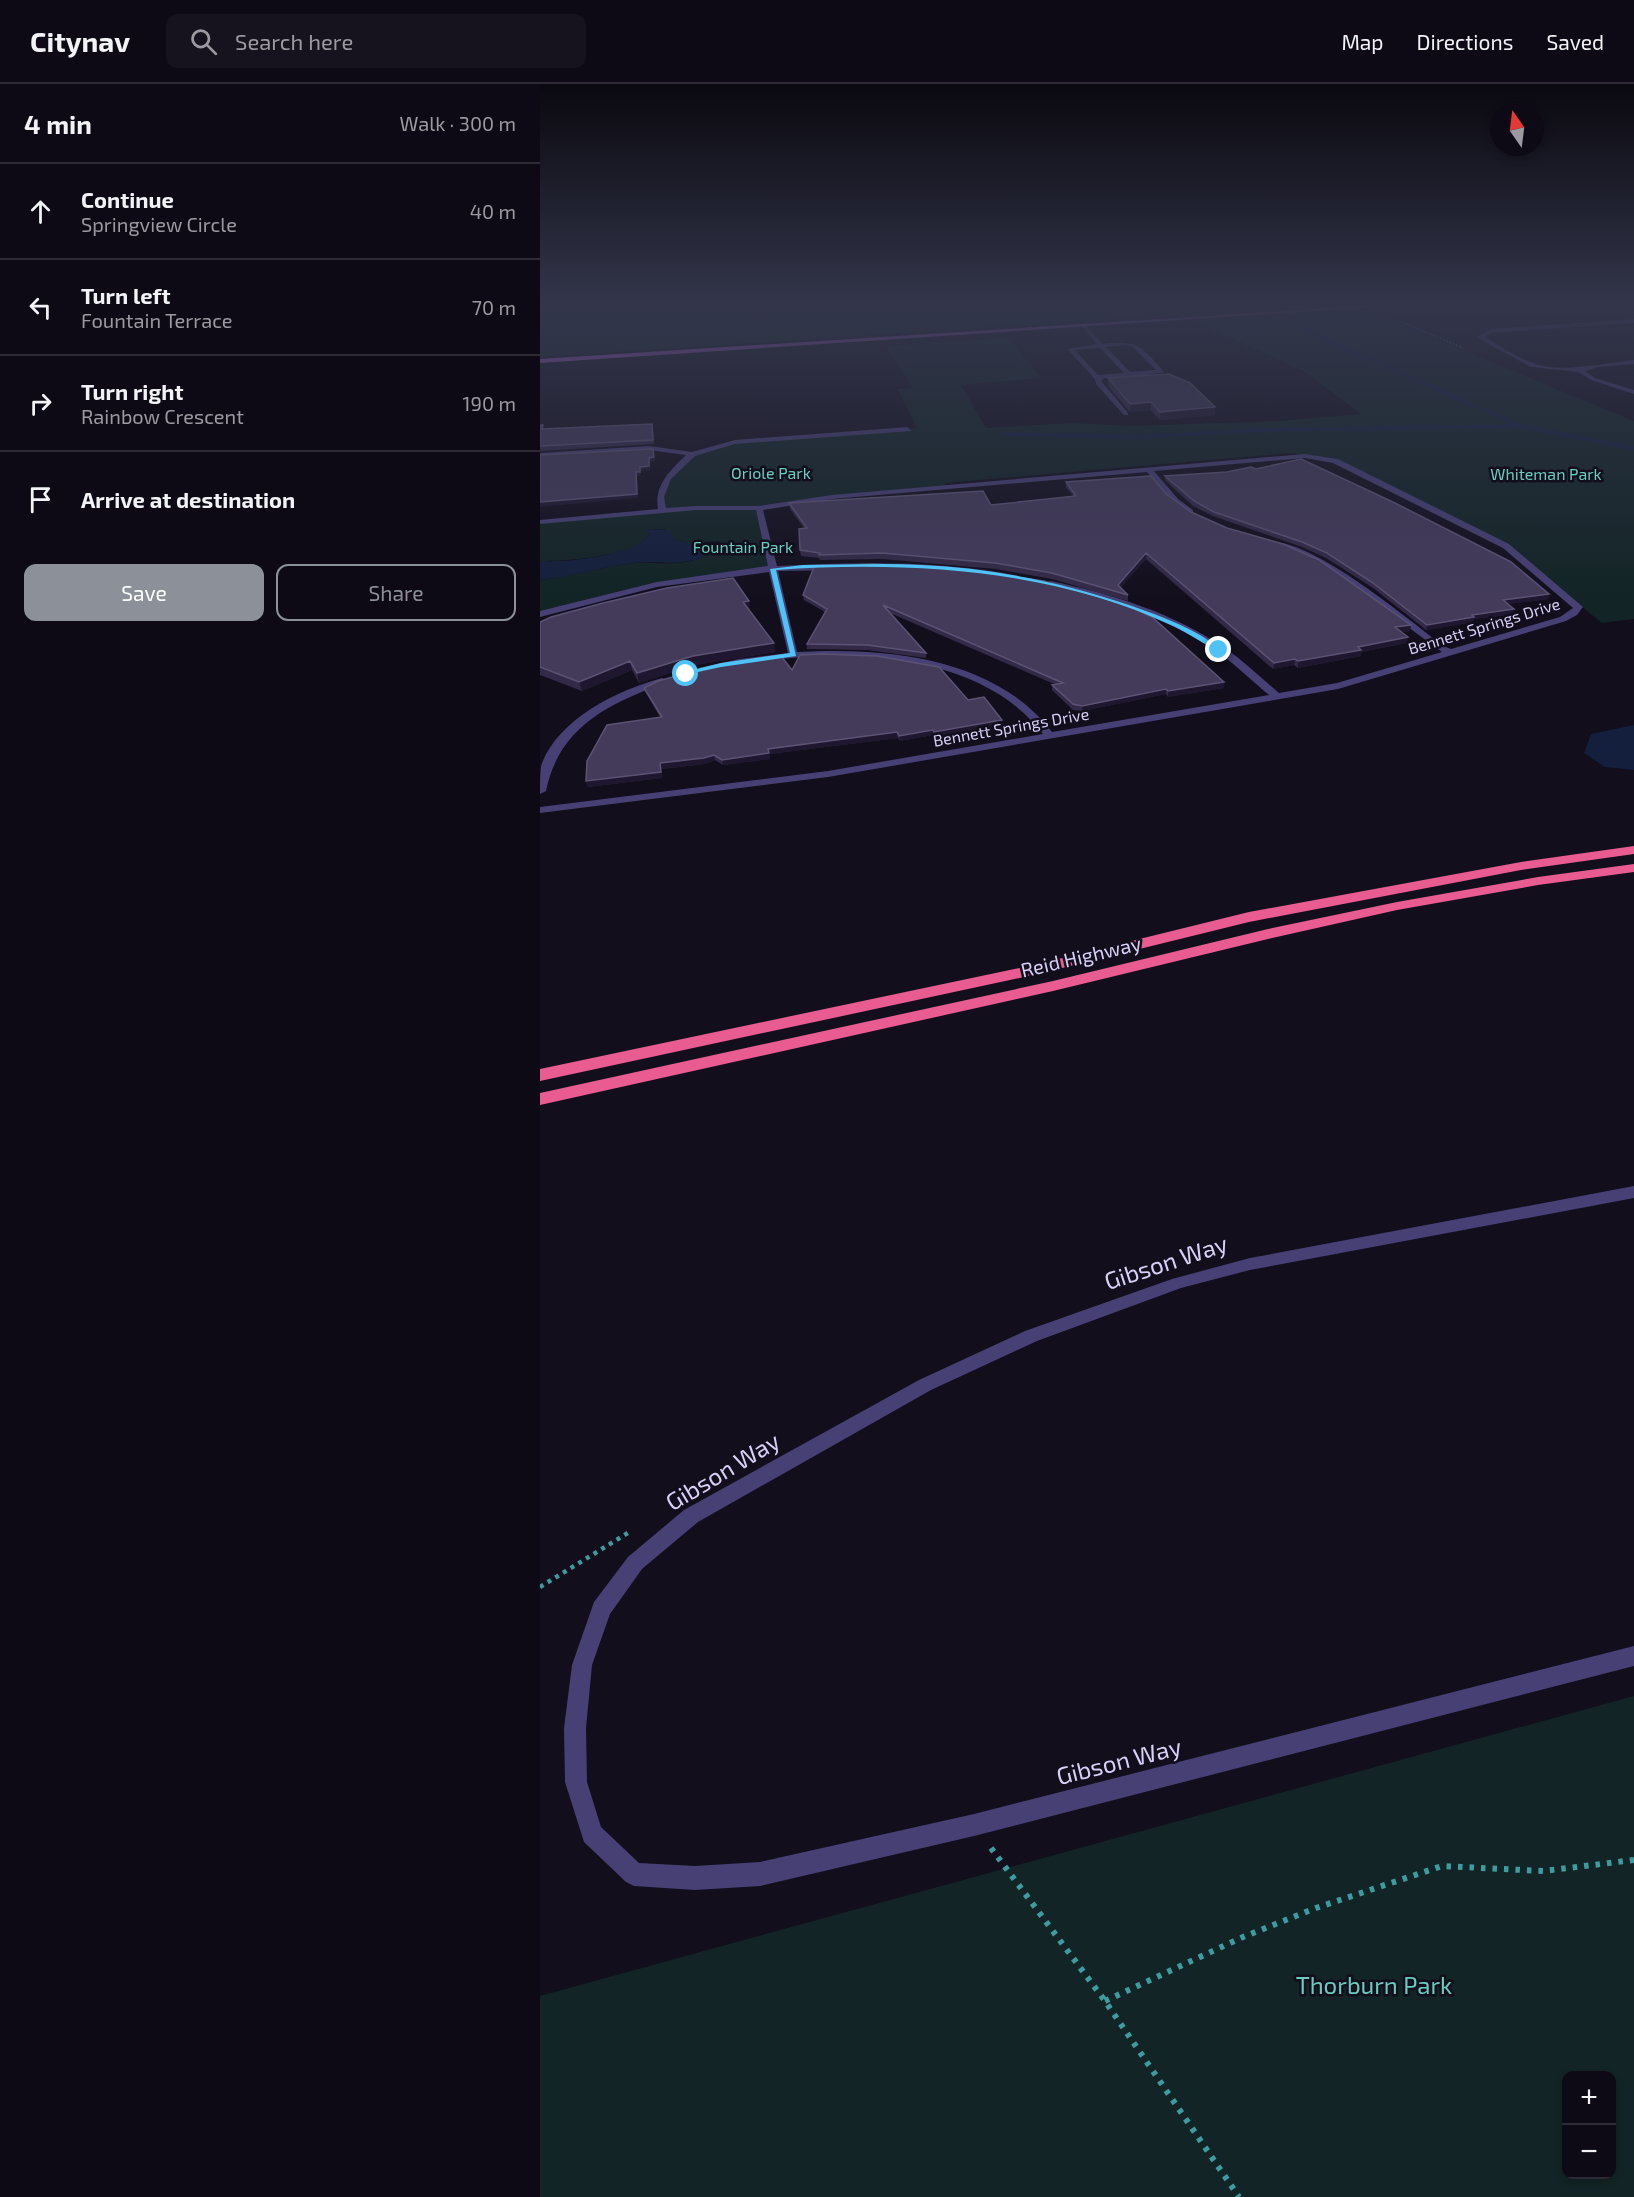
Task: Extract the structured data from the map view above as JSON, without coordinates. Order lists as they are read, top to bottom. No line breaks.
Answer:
{"streets":{"highway":["Reid Highway"],"street":["Bennett Springs Drive","Gibson Way"]},"parks":["Oriole Park","Whiteman Park","Fountain Park","Thorburn Park"],"north":"top","page":{"header":"Citynav","search":"Search here","nav":["Map","Directions","Saved"],"heading":["4 min","Walk · 300 m"],"list":[["Continue","Springview Circle","40 m"],["Turn left","Fountain Terrace","70 m"],["Turn right","Rainbow Crescent","190 m"],"Arrive at destination"],"buttons":["Save","Share"],"map_buttons":["+","−"]}}
